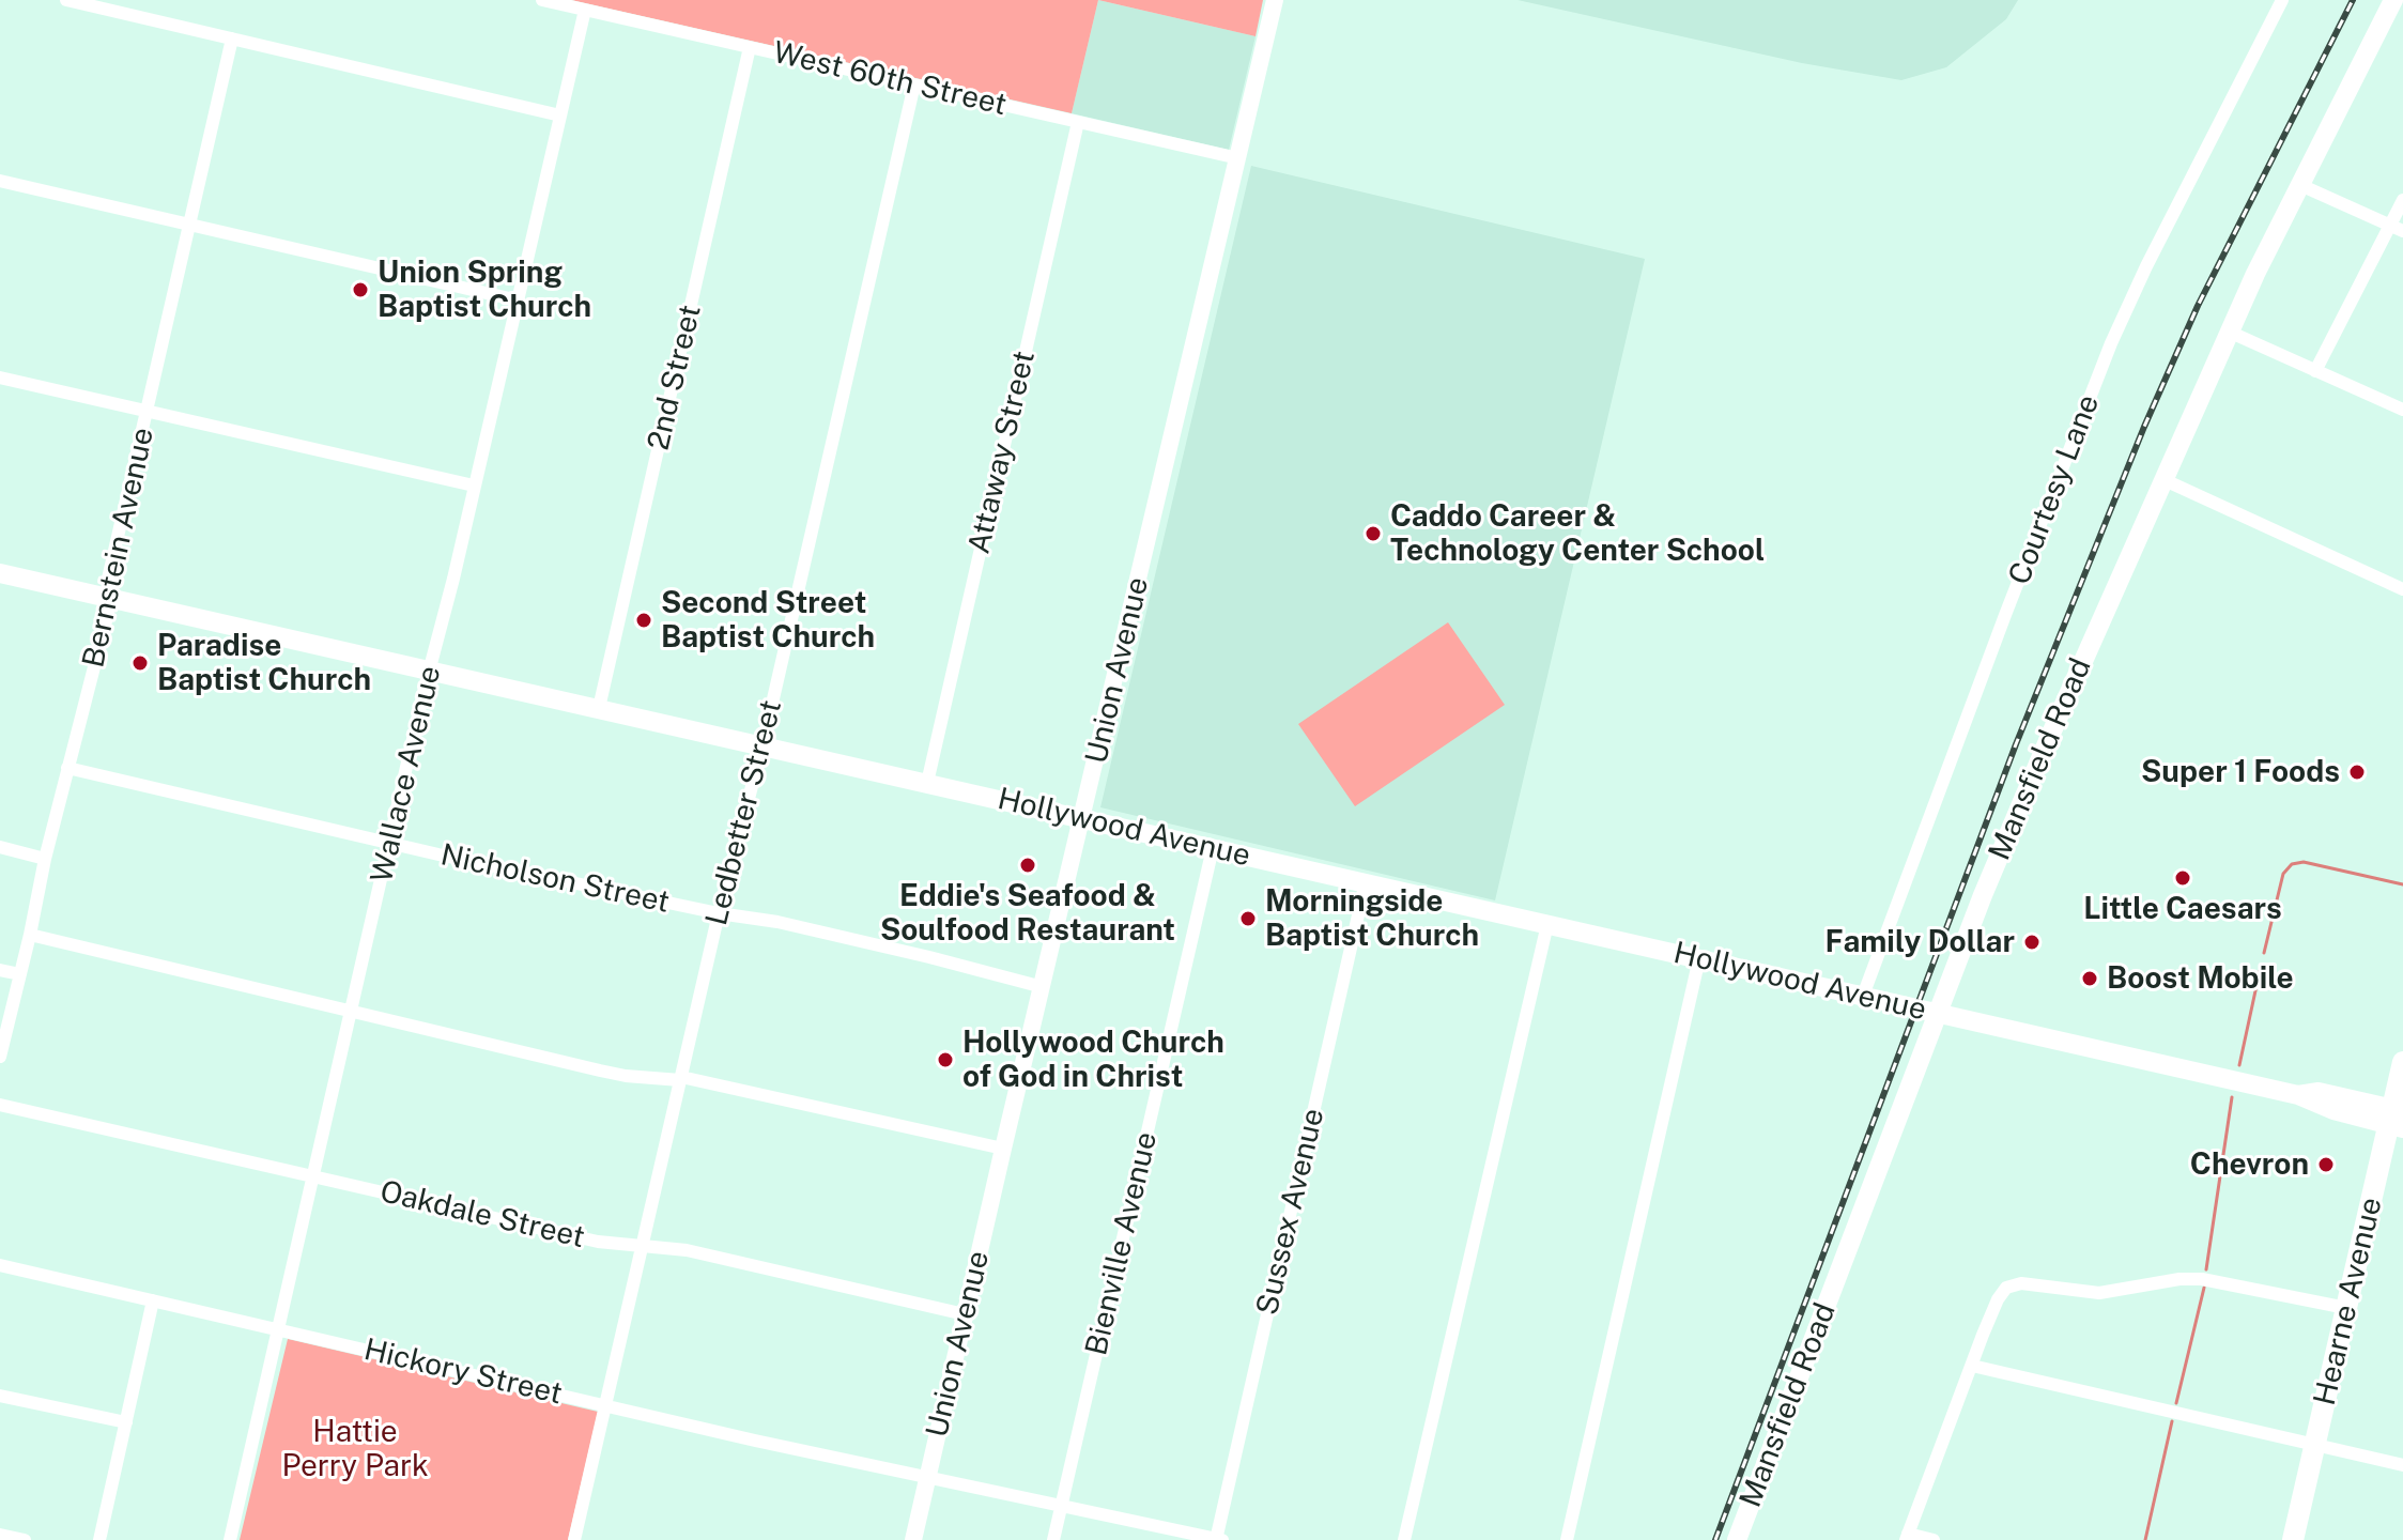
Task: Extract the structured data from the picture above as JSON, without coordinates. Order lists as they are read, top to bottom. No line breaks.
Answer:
{"streets":{"main road":["Mansfield Road","Hollywood Avenue","Hearne Avenue"],"street":["West 60th Street","2nd Street","Attaway Street","Courtesy Lane","Bernstein Avenue","Union Avenue","Wallace Avenue","Ledbetter Street","Nicholson Street","Sussex Avenue","Oakdale Street","Bienville Avenue","Hickory Street"]},"crossings":[["West 60th Street","2nd Street"],["West 60th Street","Attaway Street"],["West 60th Street","Union Avenue"],["West 60th Street","Wallace Avenue"],["West 60th Street","Ledbetter Street"],["2nd Street","Hollywood Avenue"],["Attaway Street","Hollywood Avenue"],["Courtesy Lane","Hollywood Avenue"],["Bernstein Avenue","Hollywood Avenue"],["Bernstein Avenue","Nicholson Street"],["Union Avenue","Hollywood Avenue"],["Union Avenue","Nicholson Street"],["Union Avenue","Oakdale Street"],["Union Avenue","Hickory Street"],["Mansfield Road","Hollywood Avenue"],["Wallace Avenue","Hollywood Avenue"],["Wallace Avenue","Nicholson Street"],["Wallace Avenue","Oakdale Street"],["Wallace Avenue","Hickory Street"],["Ledbetter Street","Hollywood Avenue"],["Ledbetter Street","Nicholson Street"],["Ledbetter Street","Oakdale Street"],["Ledbetter Street","Hickory Street"],["Hollywood Avenue","Sussex Avenue"],["Hollywood Avenue","Bienville Avenue"],["Hollywood Avenue","Hearne Avenue"],["Sussex Avenue","Hickory Street"],["Bienville Avenue","Hickory Street"]],"parks":["Hattie Perry Park"],"places":["Union Spring Baptist Church","Caddo Career & Technology Center School","Second Street Baptist Church","Paradise Baptist Church","Super 1 Foods","Eddie's Seafood & Soulfood Restaurant","Little Caesars","Morningside Baptist Church","Family Dollar","Boost Mobile","Hollywood Church of God in Christ","Chevron"]}
